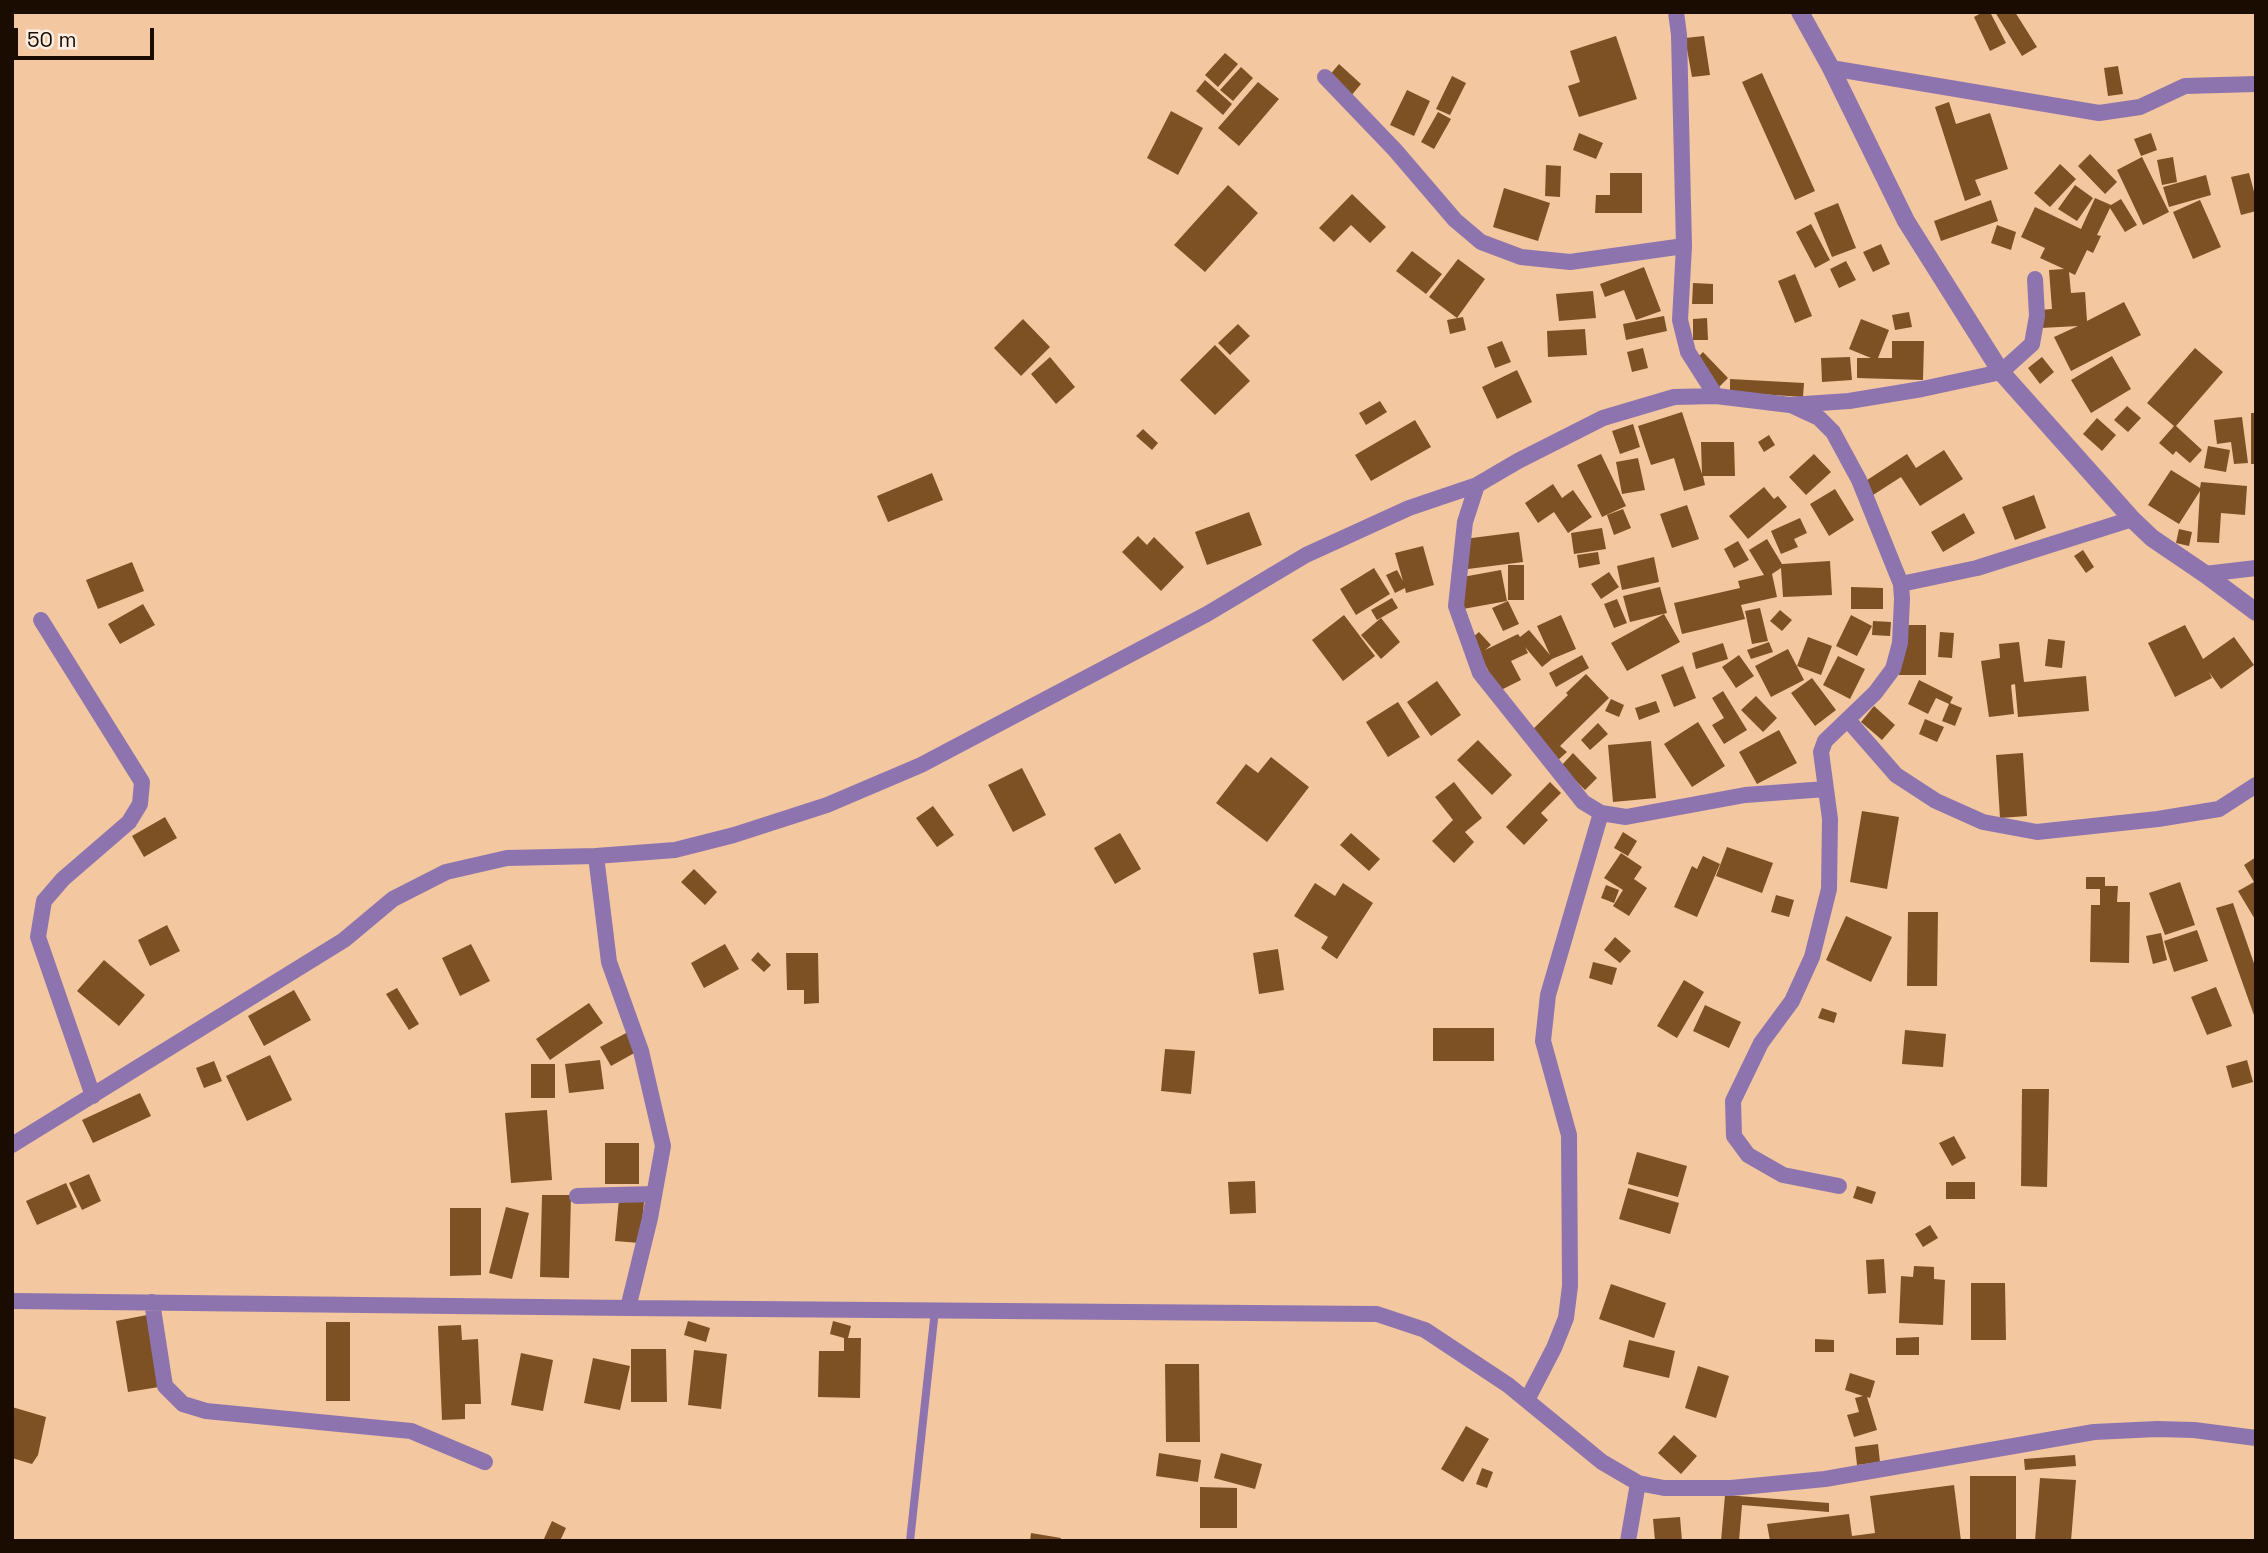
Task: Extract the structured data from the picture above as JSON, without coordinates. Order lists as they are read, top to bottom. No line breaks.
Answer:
{"scale_bar":"50 m"}
